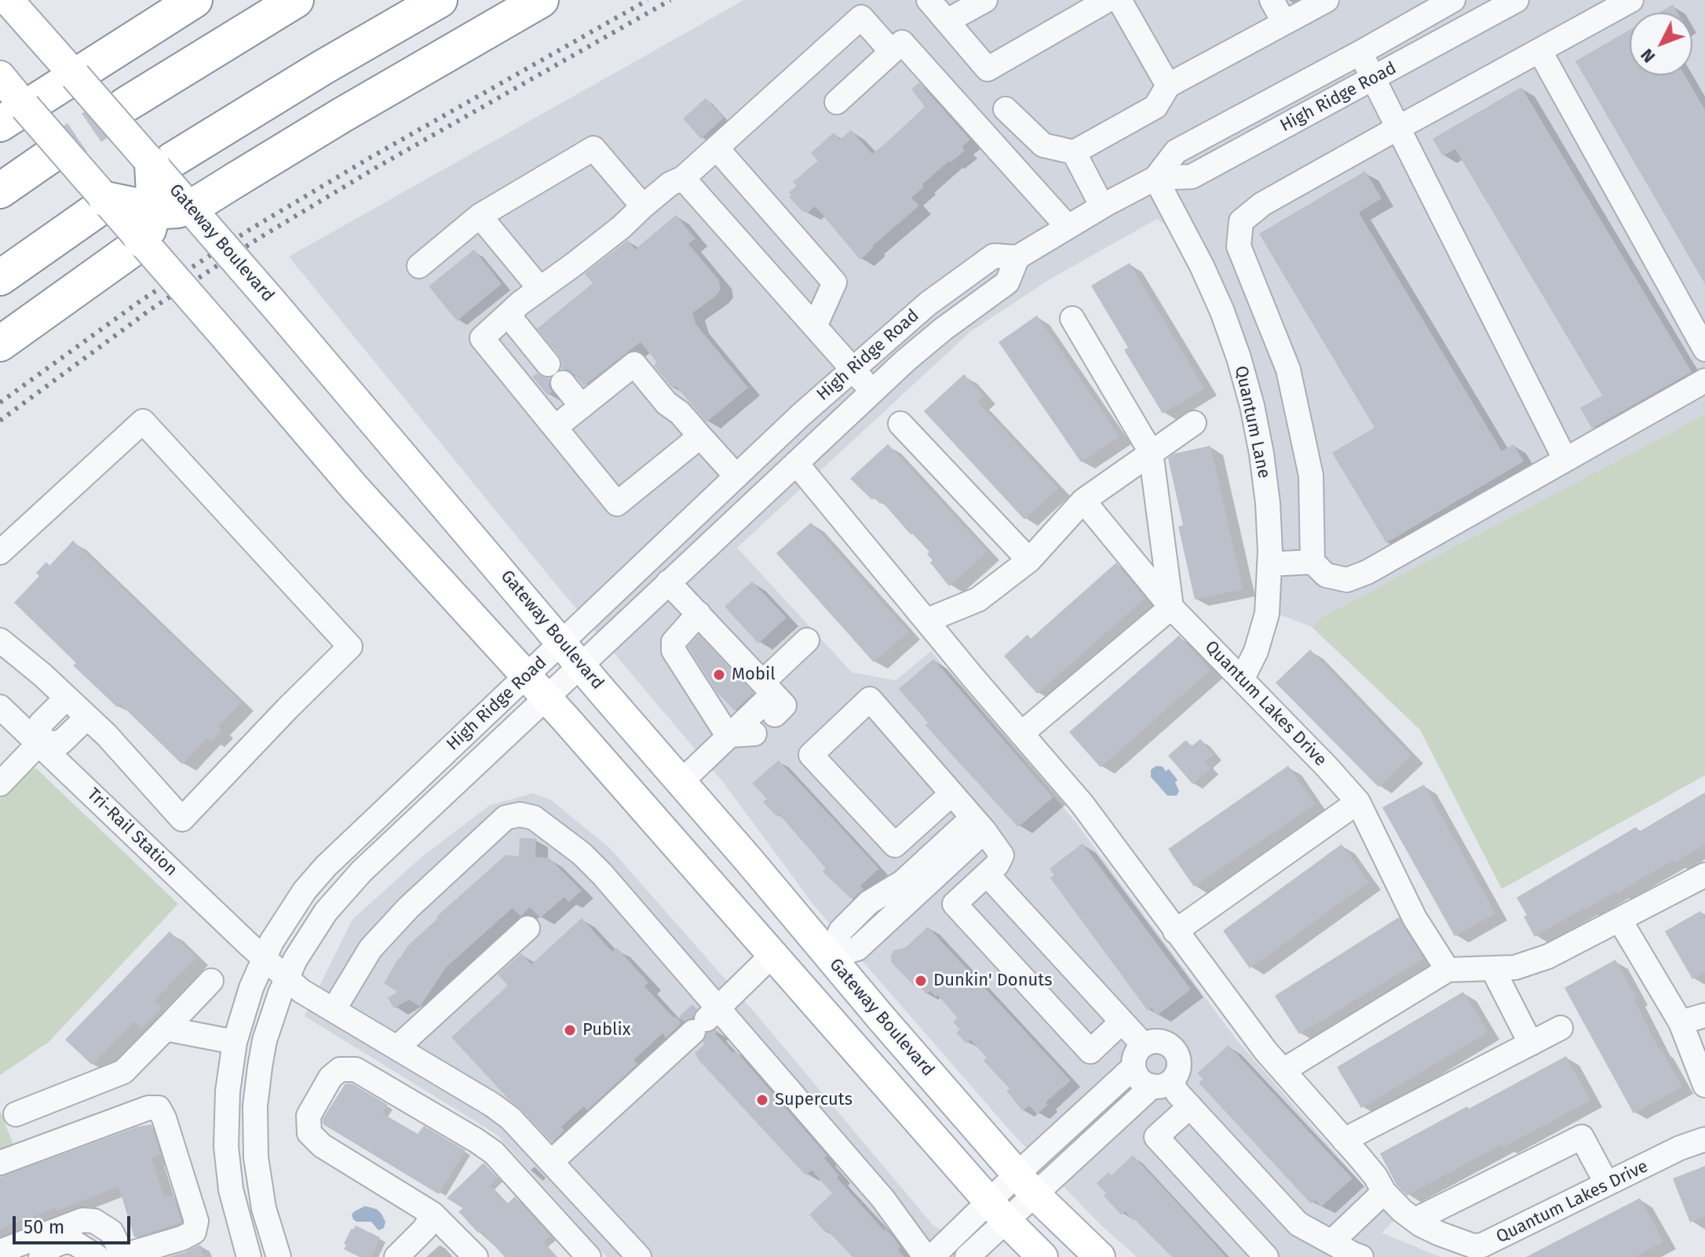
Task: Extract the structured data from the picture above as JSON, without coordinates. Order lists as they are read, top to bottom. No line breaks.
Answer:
{"streets":{"main road":["Gateway Boulevard"],"street":["High Ridge Road","Quantum Lane","Quantum Lakes Drive","Tri-Rail Station"]},"crossings":[["High Ridge Road","Gateway Boulevard"],["High Ridge Road","Quantum Lane"],["High Ridge Road","Quantum Lakes Drive"],["High Ridge Road","Tri-Rail Station"],["Quantum Lane","Quantum Lakes Drive"]],"places":["Mobil","Dunkin' Donuts","Publix","Supercuts"],"scale_bar":"50 m","north":"bottom left"}
